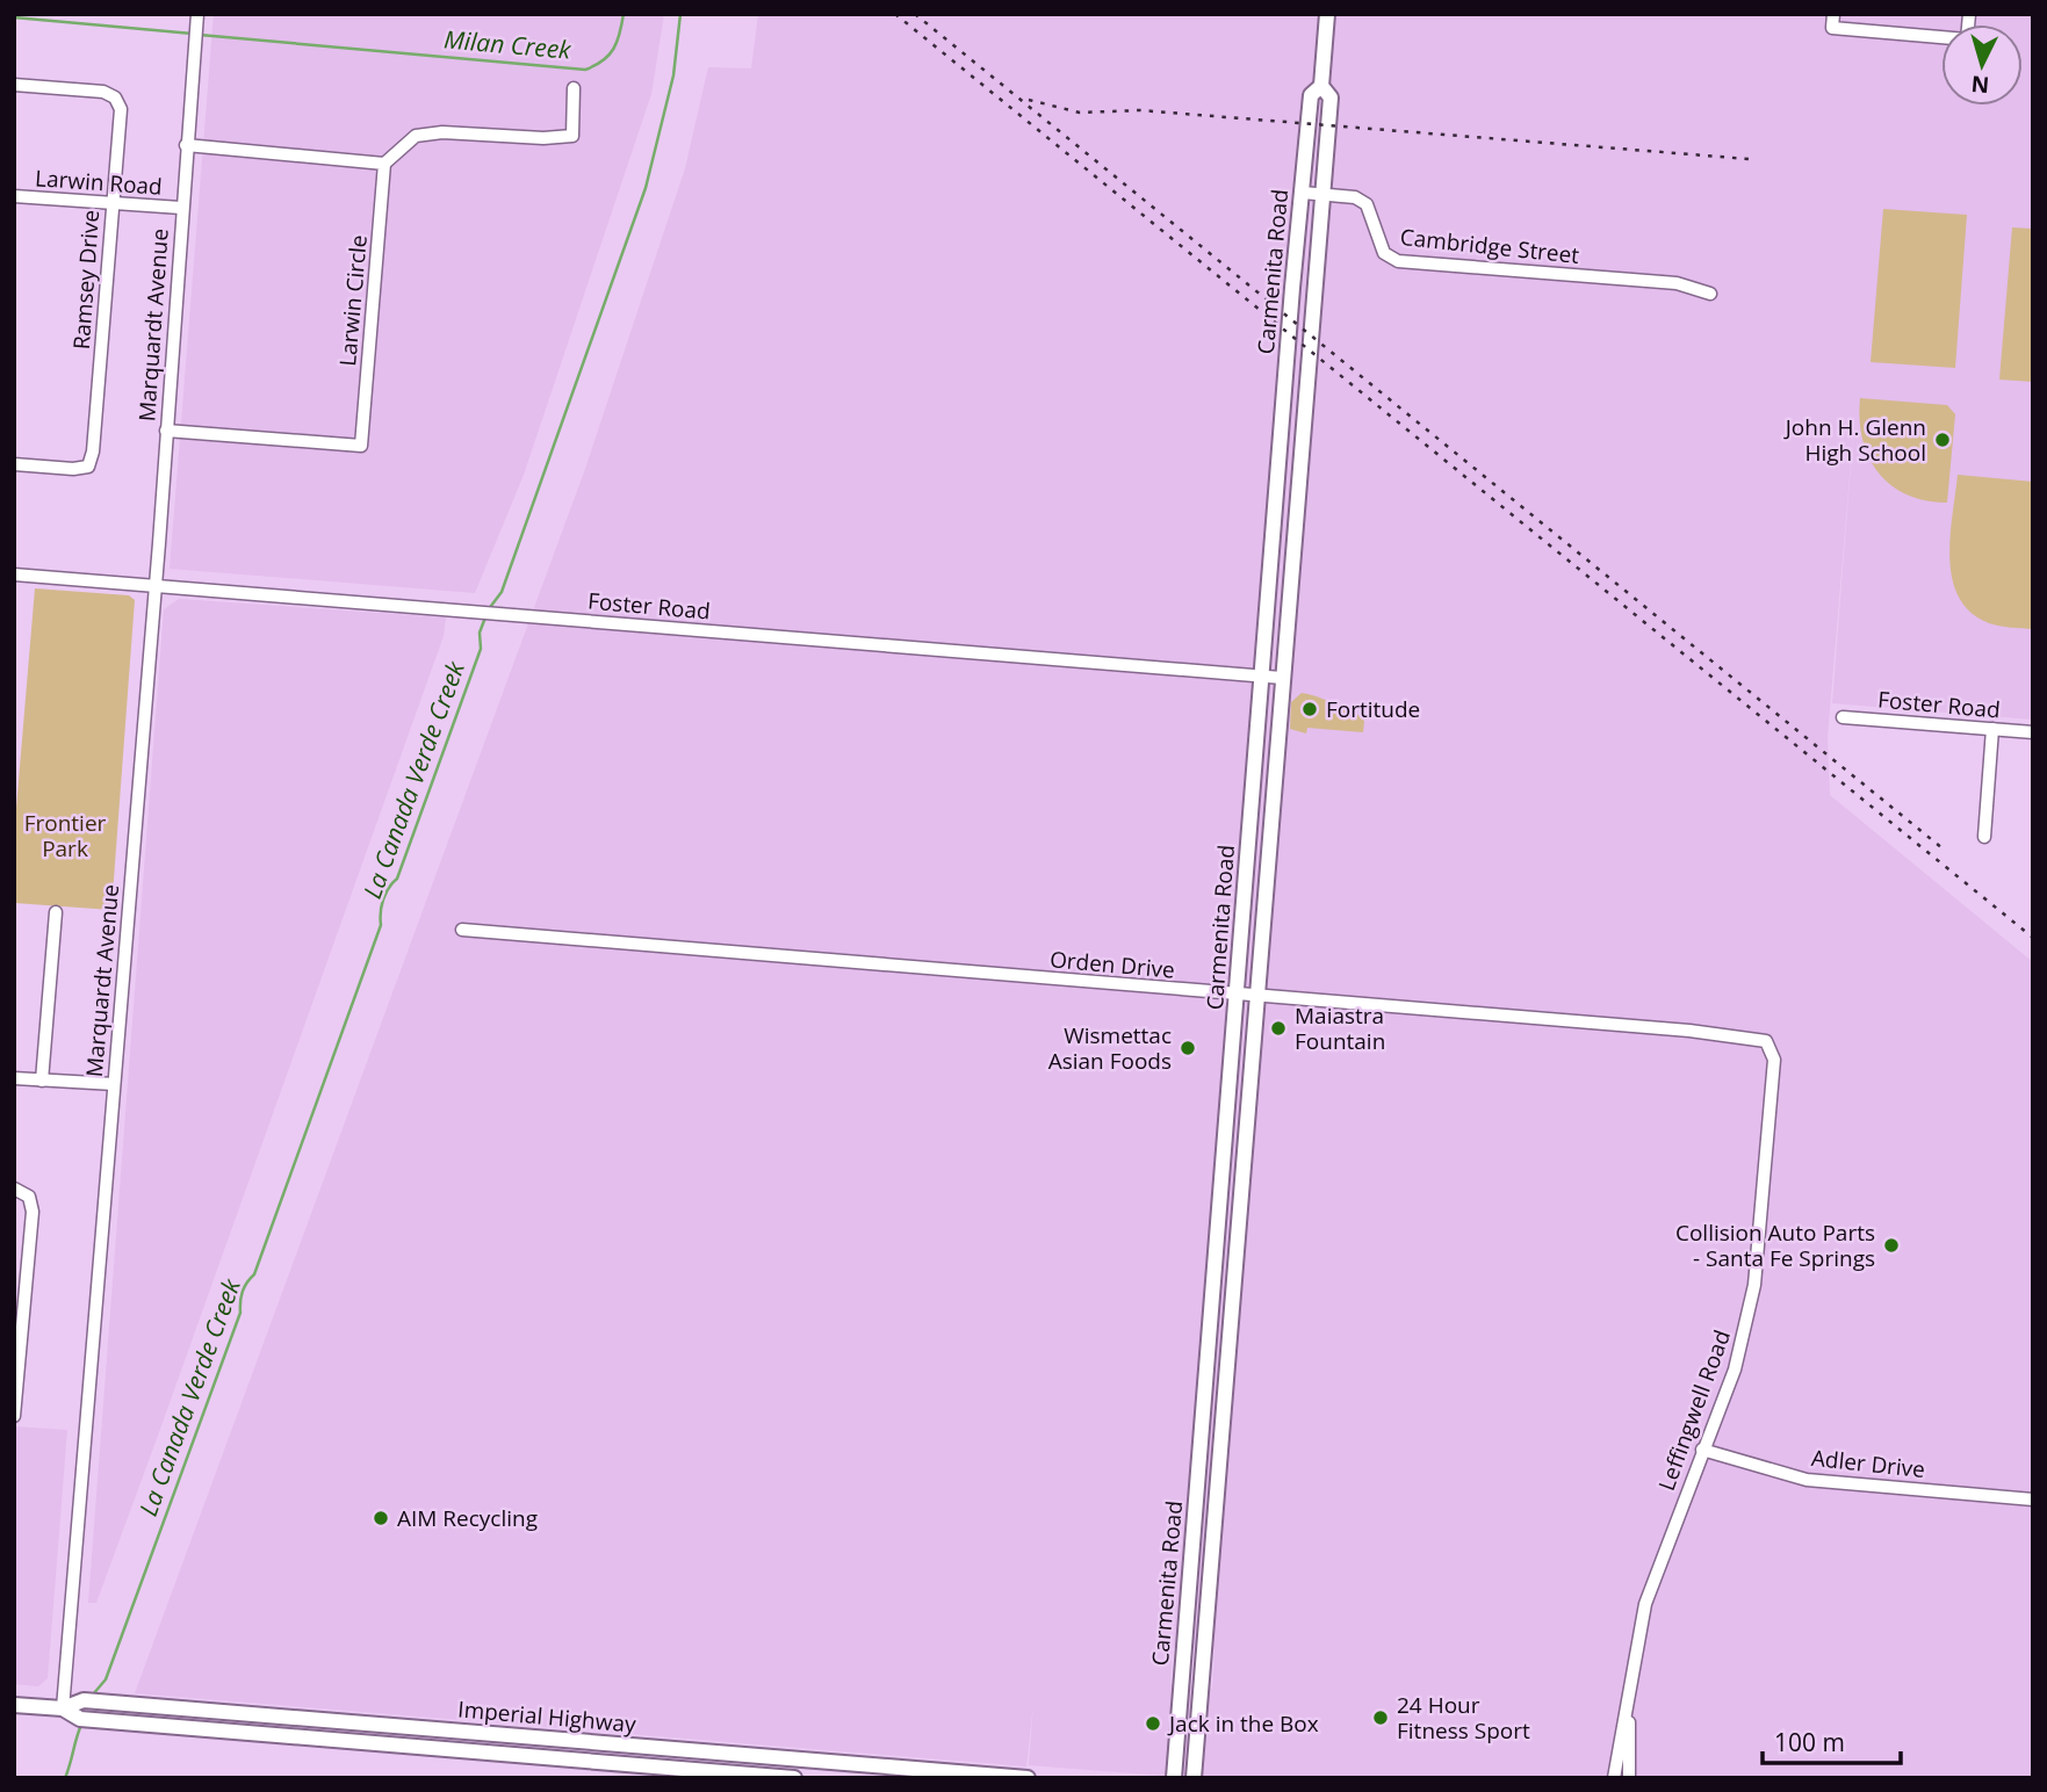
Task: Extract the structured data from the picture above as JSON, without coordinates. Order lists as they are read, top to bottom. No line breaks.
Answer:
{"streets":{"main road":["Carmenita Road","Imperial Highway"],"street":["Larwin Road","Cambridge Street","Ramsey Drive","Larwin Circle","Marquardt Avenue","Foster Road","Orden Drive","Leffingwell Road","Adler Drive"]},"crossings":[["Larwin Road","Ramsey Drive"],["Larwin Road","Marquardt Avenue"],["Cambridge Street","Carmenita Road"],["Carmenita Road","Foster Road"],["Carmenita Road","Orden Drive"],["Larwin Circle","Marquardt Avenue"],["Marquardt Avenue","Foster Road"],["Marquardt Avenue","Imperial Highway"],["Orden Drive","Leffingwell Road"],["Leffingwell Road","Adler Drive"]],"water":["Milan Creek","La Canada Verde Creek"],"parks":["Frontier Park"],"places":["John H. Glenn High School","Fortitude","Maiastra Fountain","Wismettac Asian Foods","Collision Auto Parts - Santa Fe Springs","AIM Recycling","24 Hour Fitness Sport","Jack in the Box"],"scale_bar":"100 m","north":"bottom"}
